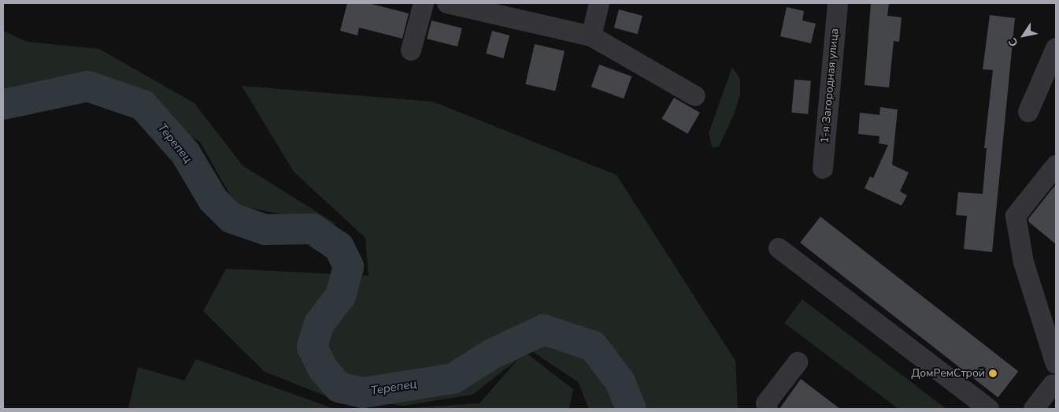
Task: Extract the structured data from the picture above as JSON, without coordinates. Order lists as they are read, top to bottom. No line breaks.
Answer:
{"streets":{"street":["1-я Загородная улица"]},"water":["Терепец"],"places":["ДомРемСтрой"],"north":"bottom left"}
